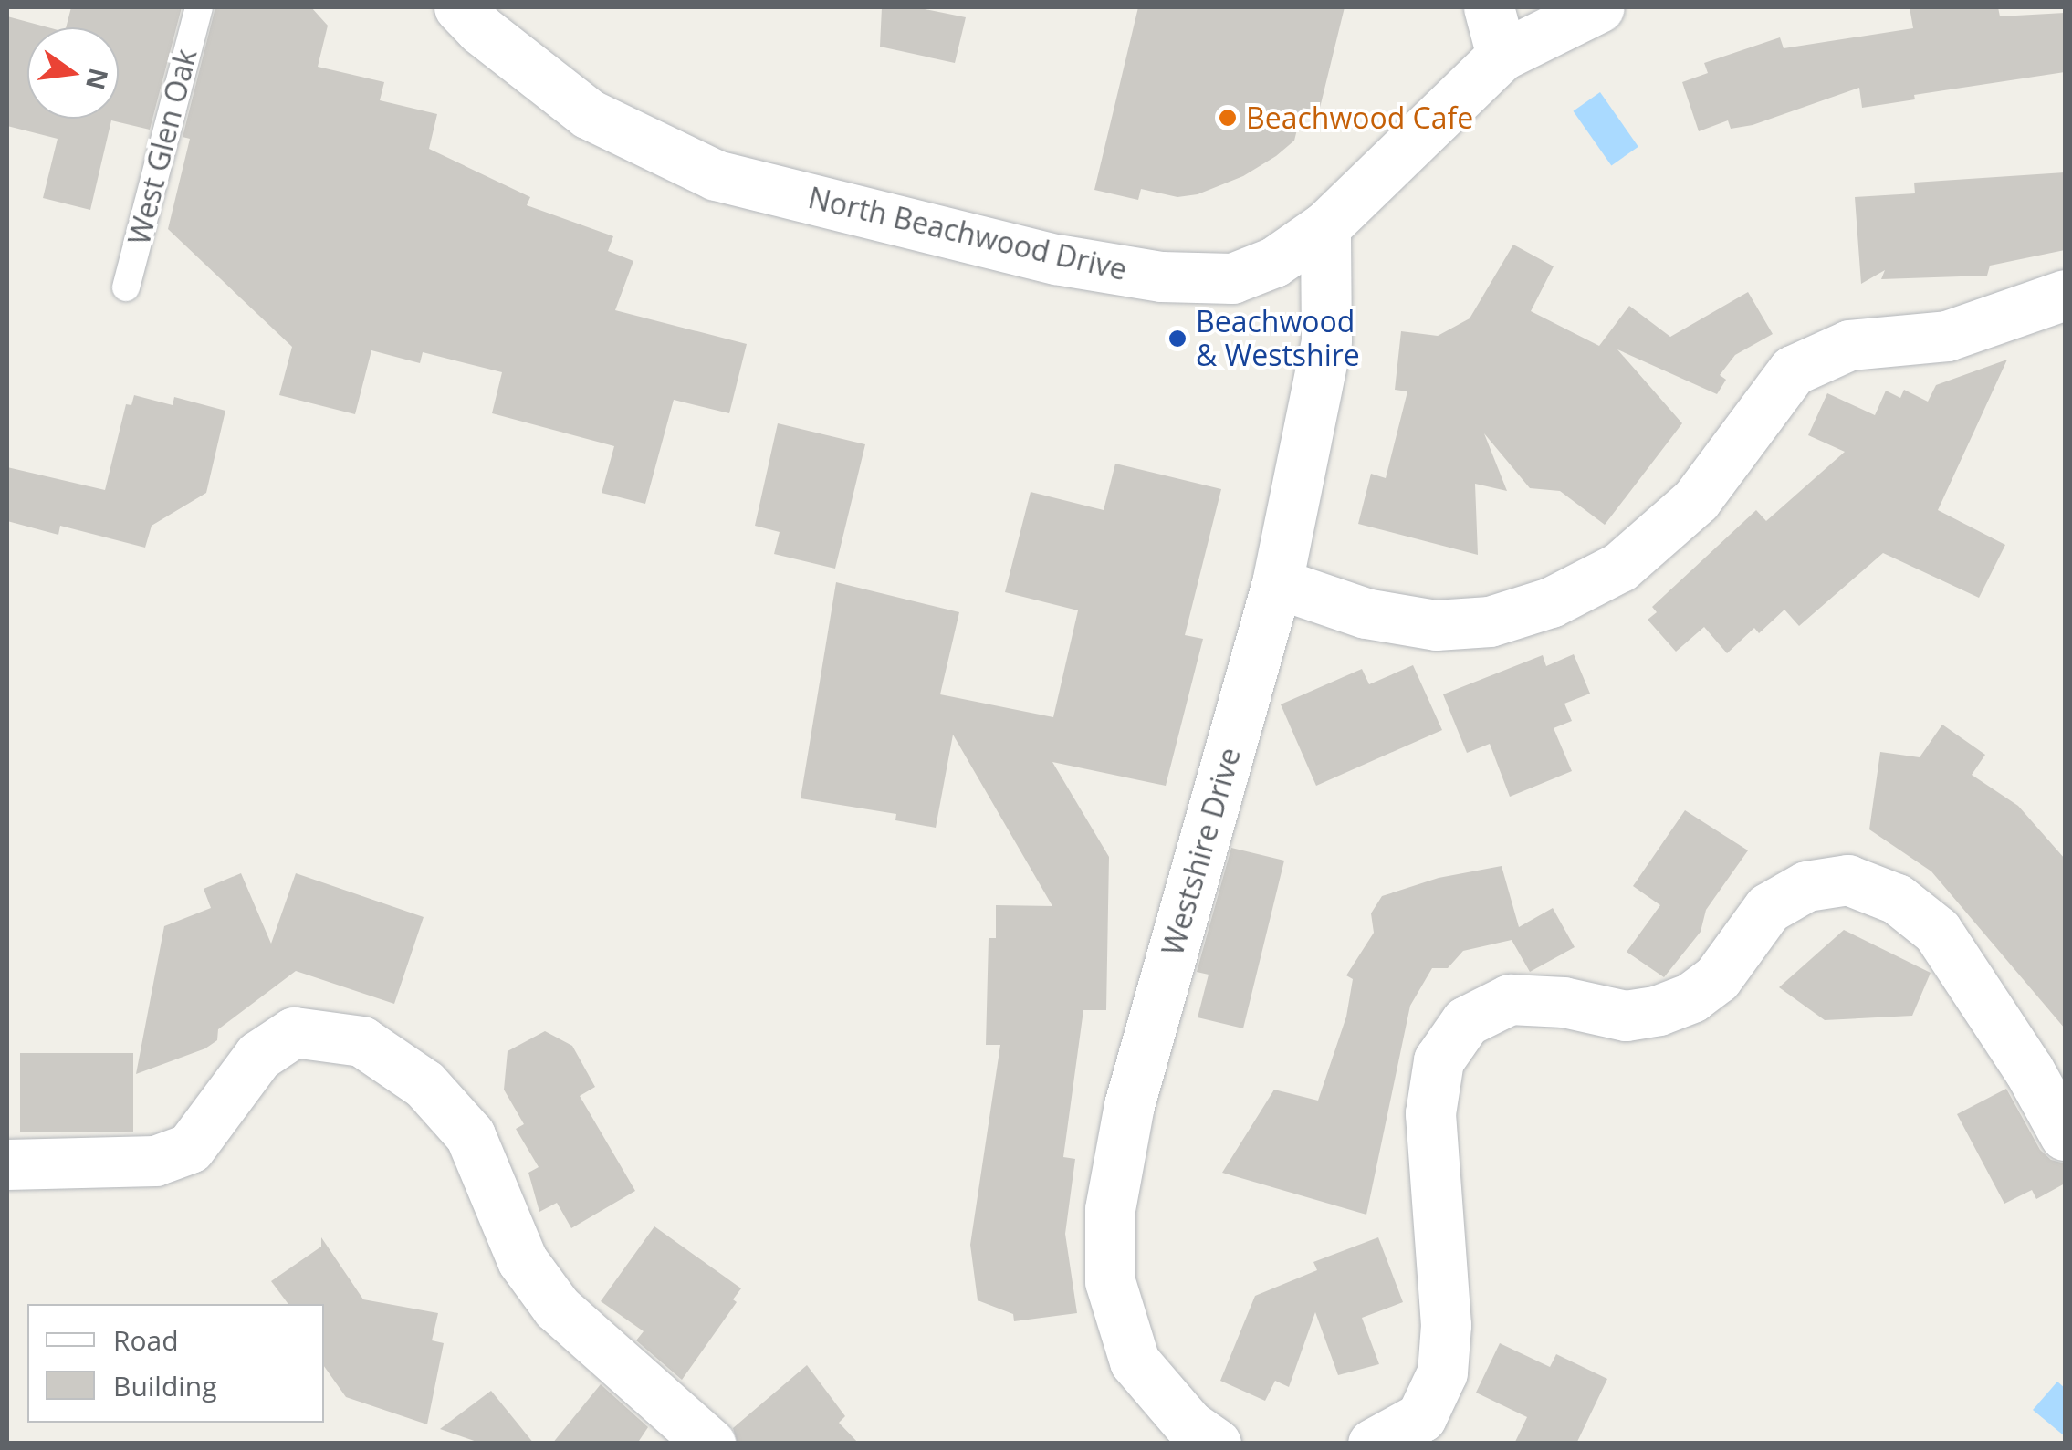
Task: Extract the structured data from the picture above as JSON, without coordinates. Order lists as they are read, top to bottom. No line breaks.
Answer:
{"streets":{"street":["North Beachwood Drive","Westshire Drive"],"lane":["West Glen Oak"]},"crossings":[["North Beachwood Drive","Westshire Drive"]],"places":["Beachwood Cafe","Beachwood & Westshire"],"legend":["Road","Building"],"north":"right"}
